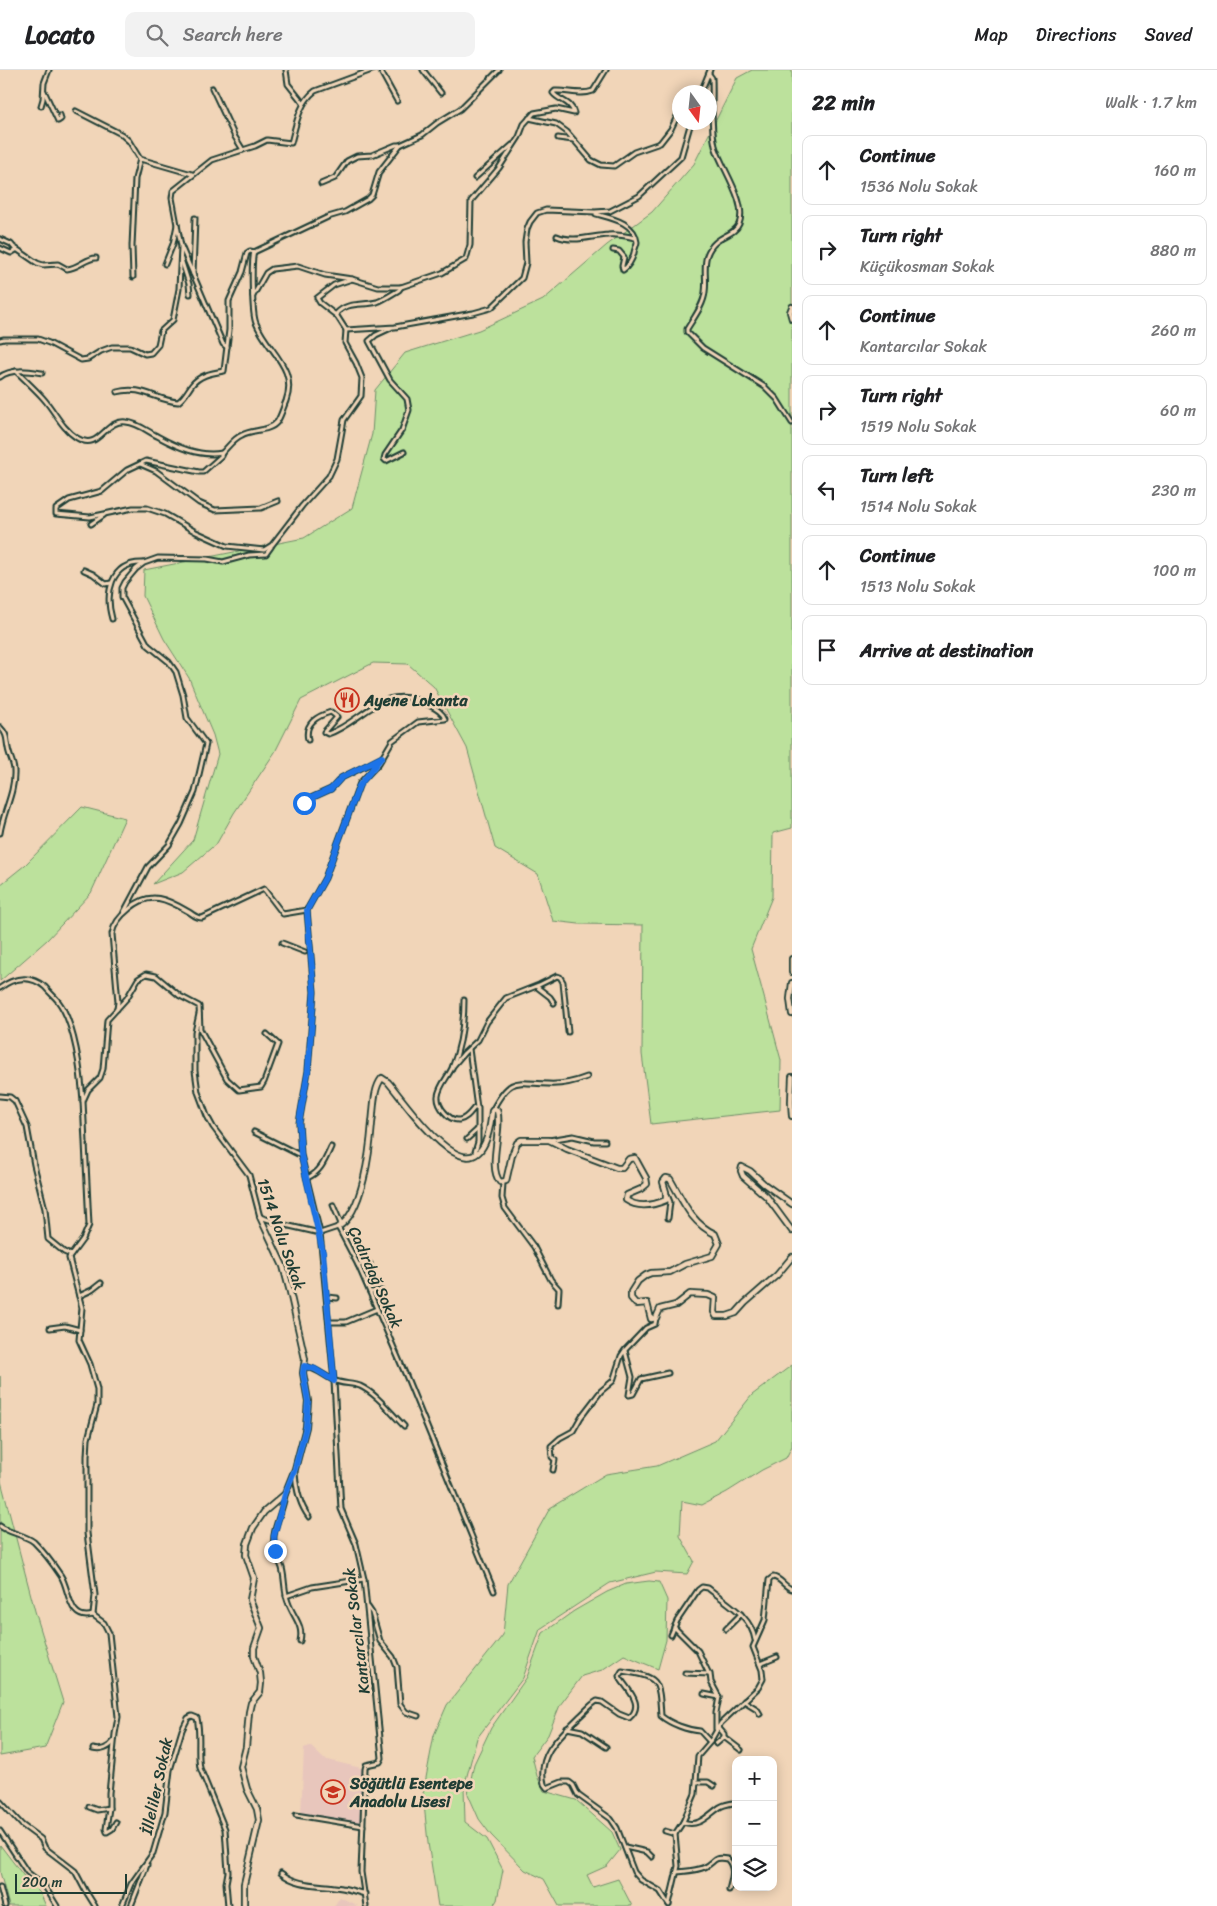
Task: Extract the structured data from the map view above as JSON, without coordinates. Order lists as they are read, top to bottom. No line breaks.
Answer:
{"streets":{"street":["1514 Nolu Sokak","Çadırdağ Sokak","Kantarcılar Sokak","İlleliler Sokak"]},"places":{"restaurant":["Ayene Lokanta"],"school or university":["Söğütlü Esentepe Anadolu Lisesi"]},"scale_bar":"200 m","north":"bottom","page":{"header":"Locato","search":"Search here","nav":["Map","Directions","Saved"],"heading":["22 min","Walk · 1.7 km"],"list":[["Continue","1536 Nolu Sokak","160 m"],["Turn right","Küçükosman Sokak","880 m"],["Continue","Kantarcılar Sokak","260 m"],["Turn right","1519 Nolu Sokak","60 m"],["Turn left","1514 Nolu Sokak","230 m"],["Continue","1513 Nolu Sokak","100 m"],"Arrive at destination"],"map_buttons":["+","−"],"scale":"200 m"}}
